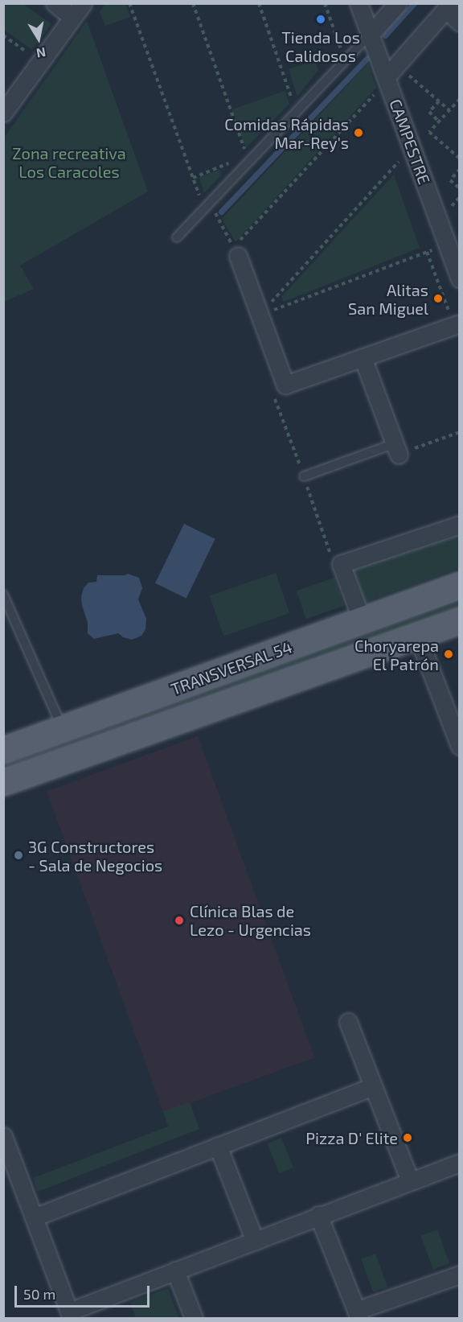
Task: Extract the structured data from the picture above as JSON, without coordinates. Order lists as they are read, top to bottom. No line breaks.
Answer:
{"streets":{"main road":["TRANSVERSAL 54"],"street":["CAMPESTRE"]},"parks":["Zona recreativa Los Caracoles"],"places":["Tienda Los Calidosos","Comidas Rápidas Mar-Rey's","Alitas San Miguel","Choryarepa El Patrón","3G Constructores - Sala de Negocios","Clínica Blas de Lezo - Urgencias","Pizza D' Elite"],"scale_bar":"50 m","north":"bottom"}
